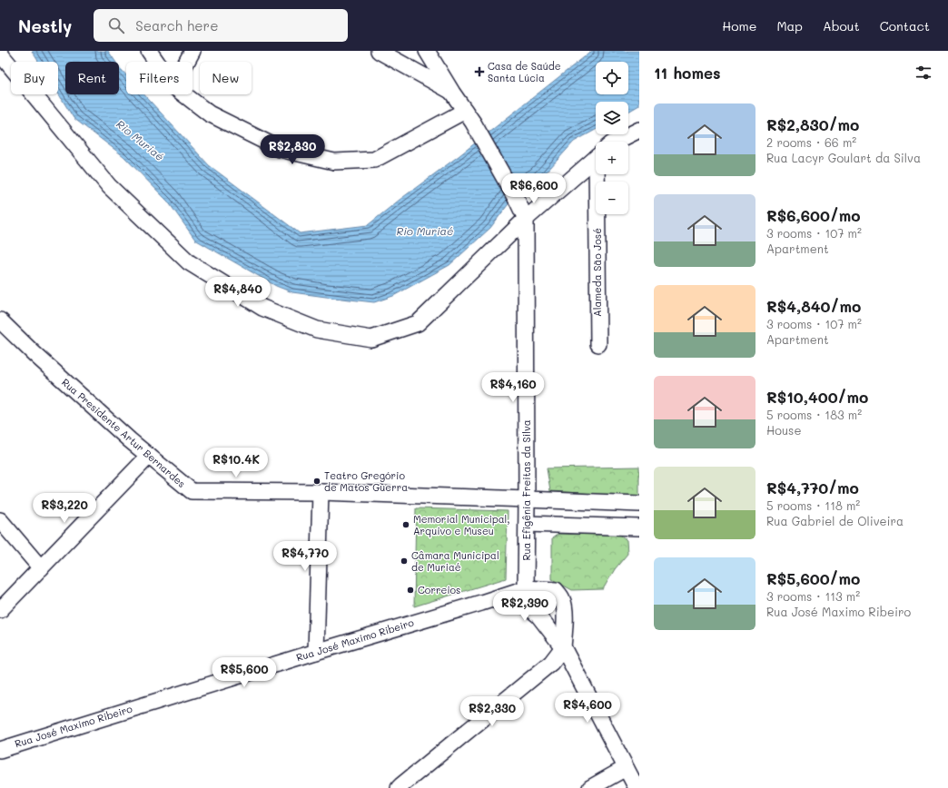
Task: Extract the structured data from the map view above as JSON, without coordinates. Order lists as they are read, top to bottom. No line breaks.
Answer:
{"streets":{"street":["Alameda São José","Rua Presidente Artur Bernardes","Rua Efigênia Freitas da Silva","Rua José Maximo Ribeiro"]},"crossings":[["Rua Presidente Artur Bernardes","Rua Efigênia Freitas da Silva"]],"water":["Rio Muriaé"],"places":{"health":["Casa de Saúde Santa Lúcia"],"other":["Teatro Gregório de Matos Guerra","Memorial Municipal, Arquivo e Museu","Câmara Municipal de Muriaé","Correios"]},"page":{"header":"Nestly","search":"Search here","nav":["Home","Map","About","Contact"],"heading":"11 homes","map_buttons":["+","−"],"chip":["Buy","Rent","Filters","New"],"list":[{"name":"R$2,830/mo","note":"2 rooms · 66 m² · Rua Lacyr Goulart da Silva"},{"name":"R$6,600/mo","note":"3 rooms · 107 m² · Apartment"},{"name":"R$4,840/mo","note":"3 rooms · 107 m² · Apartment"},{"name":"R$10,400/mo","note":"5 rooms · 183 m² · House"},{"name":"R$4,770/mo","note":"5 rooms · 118 m² · Rua Gabriel de Oliveira"},{"name":"R$5,600/mo","note":"3 rooms · 113 m² · Rua José Maximo Ribeiro"}],"price":["R$2,830","R$6,600","R$4,840","R$4,160","R$10.4K","R$3,220","R$4,770","R$2,390","R$5,600","R$4,600","R$2,330"]}}
